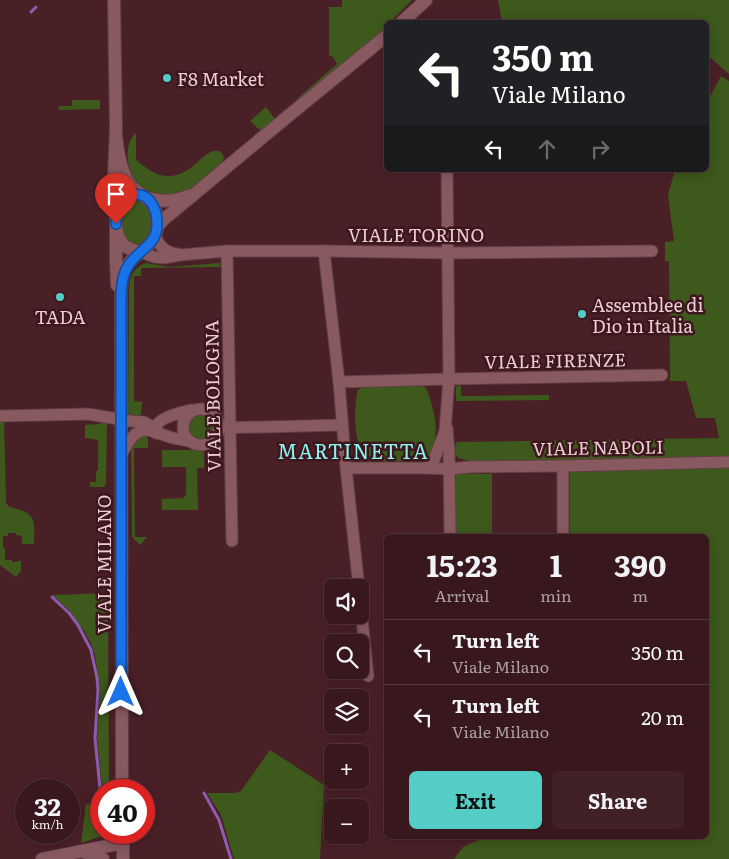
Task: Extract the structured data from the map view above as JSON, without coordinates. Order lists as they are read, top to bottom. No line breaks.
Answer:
{"streets":{"street":["VIALE TORINO","VIALE FIRENZE","VIALE BOLOGNA","VIALE NAPOLI","VIALE MILANO"]},"crossings":[["VIALE TORINO","VIALE BOLOGNA"],["VIALE TORINO","VIALE MILANO"]],"districts":["MARTINETTA"],"places":["F8 Market","TADA","Assemblee di Dio in Italia"],"page":{"turn":["350 m","Viale Milano"],"eta":["15:23","Arrival","1","min","390","m"],"map_buttons":["+","−"],"list":[{"name":"Turn left","note":"Viale Milano","value":"350 m"},{"name":"Turn left","note":"Viale Milano","value":"20 m"}],"buttons":["Exit","Share"],"speed":"32 km/h","limit":"40"}}
